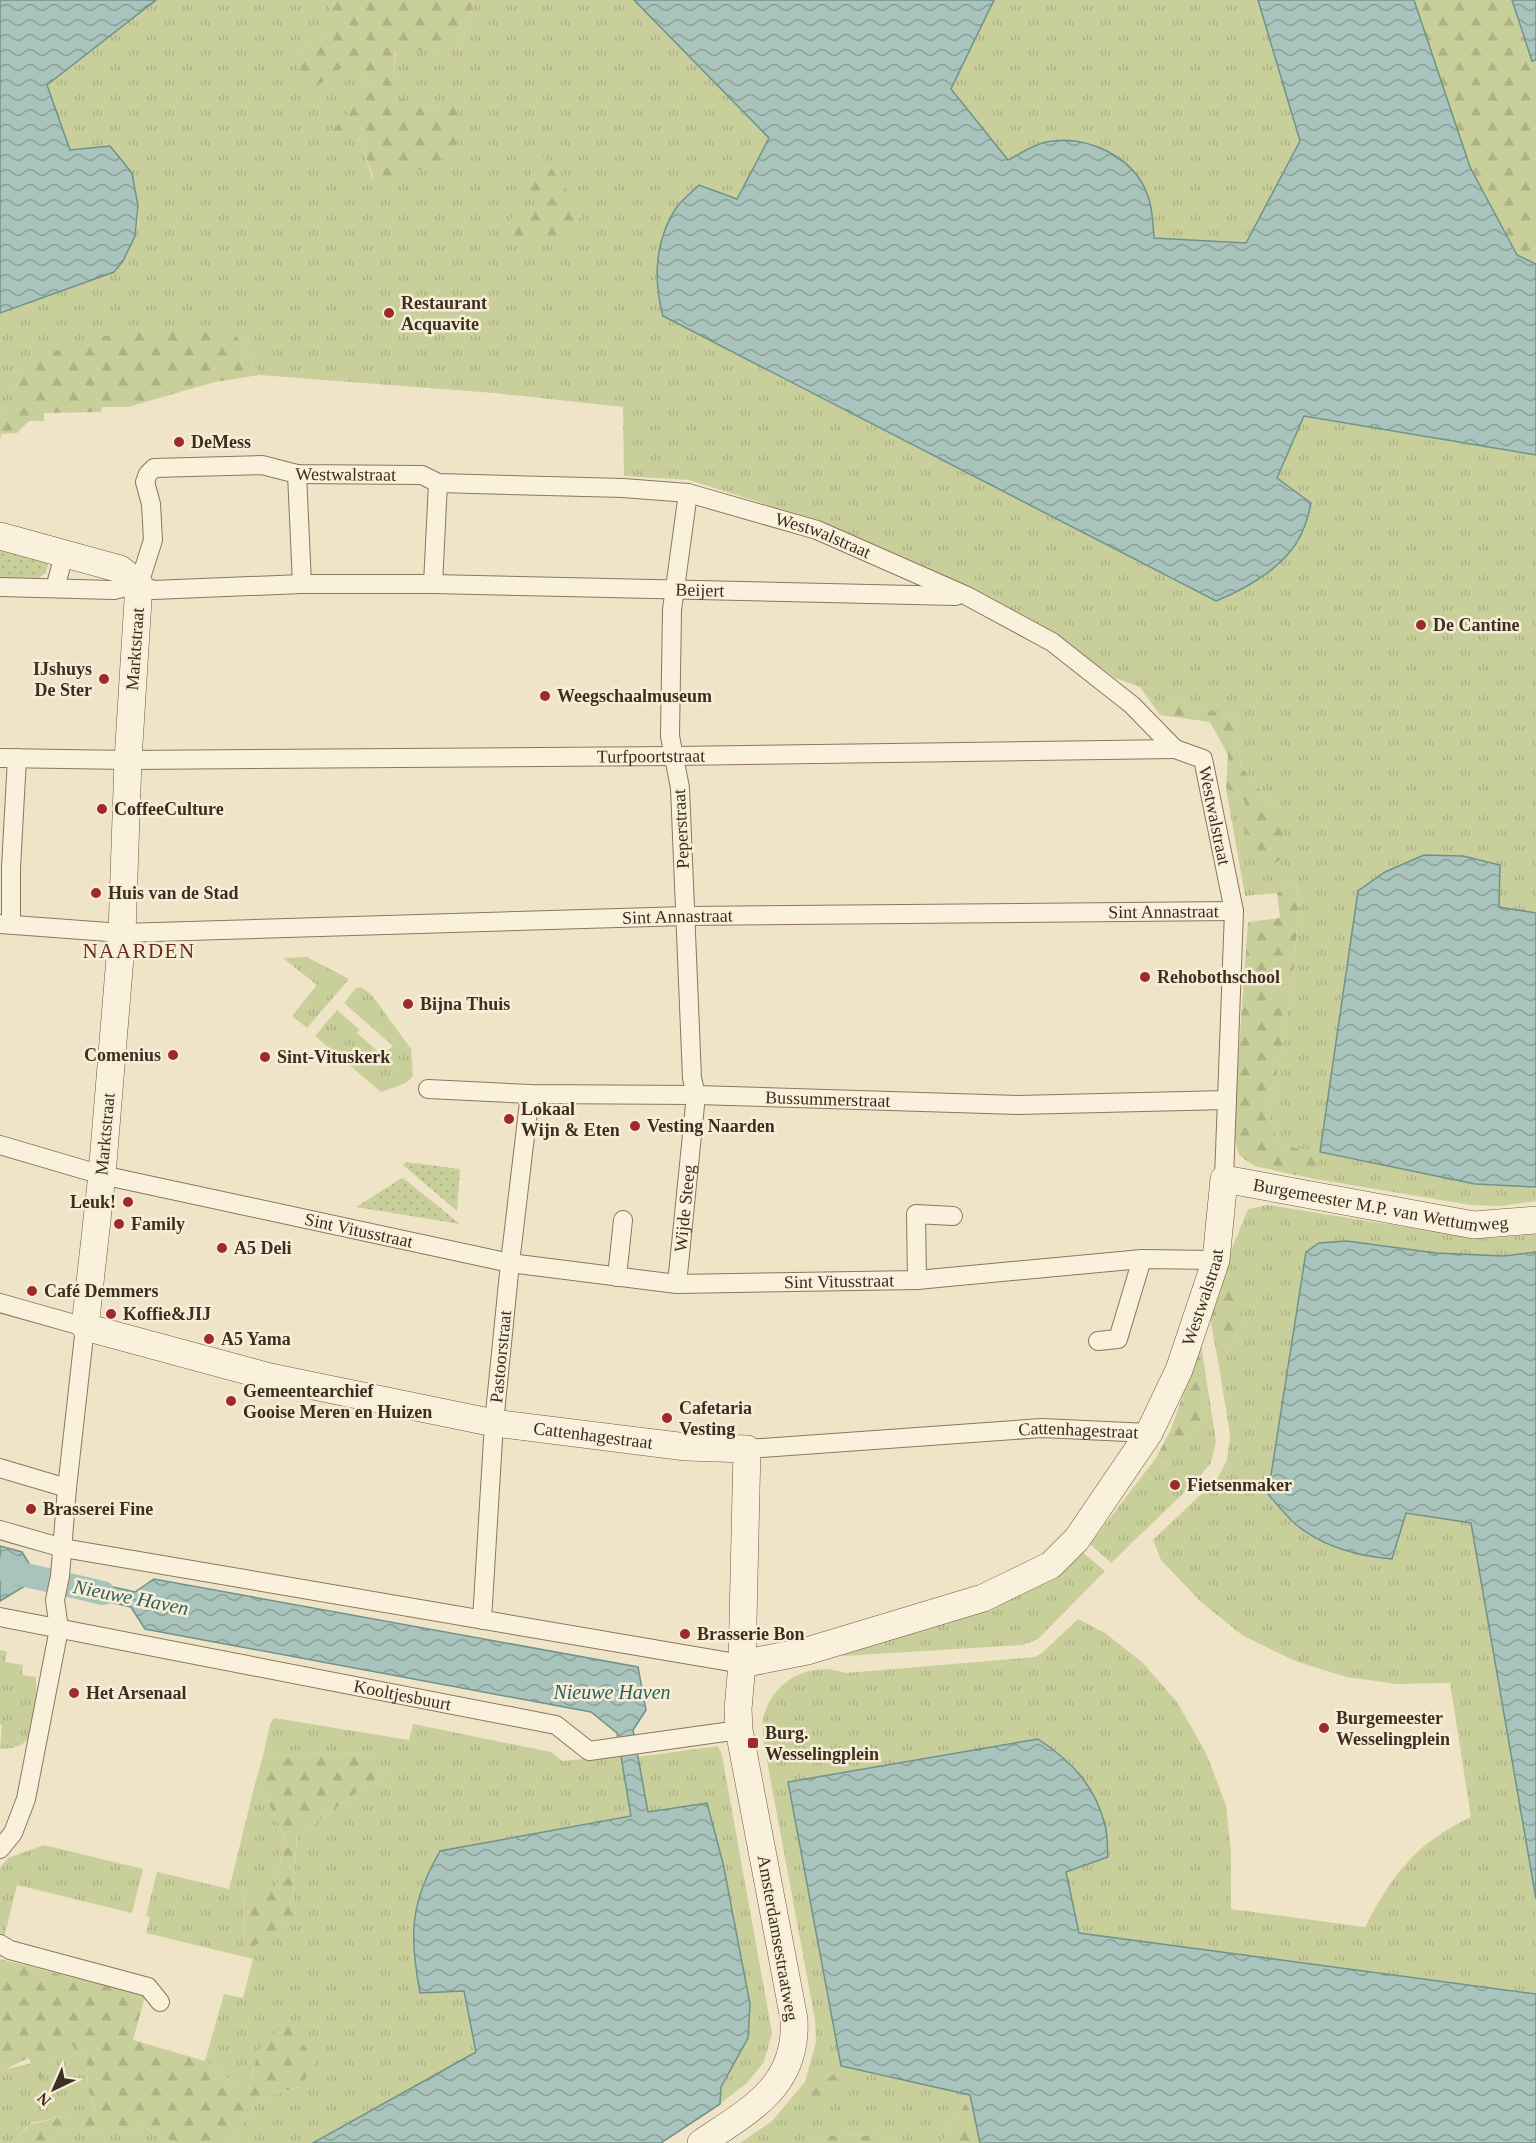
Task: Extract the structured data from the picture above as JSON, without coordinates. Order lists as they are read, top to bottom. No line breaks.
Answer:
{"streets":{"street":["Westwalstraat","Beijert","Marktstraat","Turfpoortstraat","Peperstraat","Sint Annastraat","Bussummerstraat","Burgemeester M.P. van Wettumweg","Wijde Steeg","Sint Vitusstraat","Pastoorstraat","Cattenhagestraat","Kooltjesbuurt","Amsterdamsestraatweg"]},"crossings":[["Westwalstraat","Beijert"],["Westwalstraat","Marktstraat"],["Westwalstraat","Turfpoortstraat"],["Westwalstraat","Peperstraat"],["Westwalstraat","Sint Annastraat"],["Westwalstraat","Bussummerstraat"],["Westwalstraat","Burgemeester M.P. van Wettumweg"],["Westwalstraat","Sint Vitusstraat"],["Westwalstraat","Cattenhagestraat"],["Beijert","Marktstraat"],["Beijert","Peperstraat"],["Marktstraat","Turfpoortstraat"],["Marktstraat","Sint Annastraat"],["Marktstraat","Sint Vitusstraat"],["Marktstraat","Cattenhagestraat"],["Marktstraat","Kooltjesbuurt"],["Turfpoortstraat","Peperstraat"],["Peperstraat","Sint Annastraat"],["Peperstraat","Bussummerstraat"],["Peperstraat","Wijde Steeg"],["Bussummerstraat","Wijde Steeg"],["Bussummerstraat","Pastoorstraat"],["Wijde Steeg","Sint Vitusstraat"],["Sint Vitusstraat","Pastoorstraat"],["Pastoorstraat","Cattenhagestraat"],["Kooltjesbuurt","Amsterdamsestraatweg"]],"districts":["NAARDEN"],"water":["Nieuwe Haven"],"places":{"other":["Restaurant Acquavite","DeMess","De Cantine","IJshuys De Ster","Weegschaalmuseum","CoffeeCulture","Huis van de Stad","Rehobothschool","Bijna Thuis","Comenius","Sint-Vituskerk","Lokaal Wijn & Eten","Vesting Naarden","Leuk!","Family","A5 Deli","Café Demmers","Koffie&JIJ","A5 Yama","Gemeentearchief Gooise Meren en Huizen","Cafetaria Vesting","Fietsenmaker","Brasserei Fine","Brasserie Bon","Het Arsenaal","Burgemeester Wesselingplein"],"transit":["Burg. Wesselingplein"]},"north":"bottom left"}
